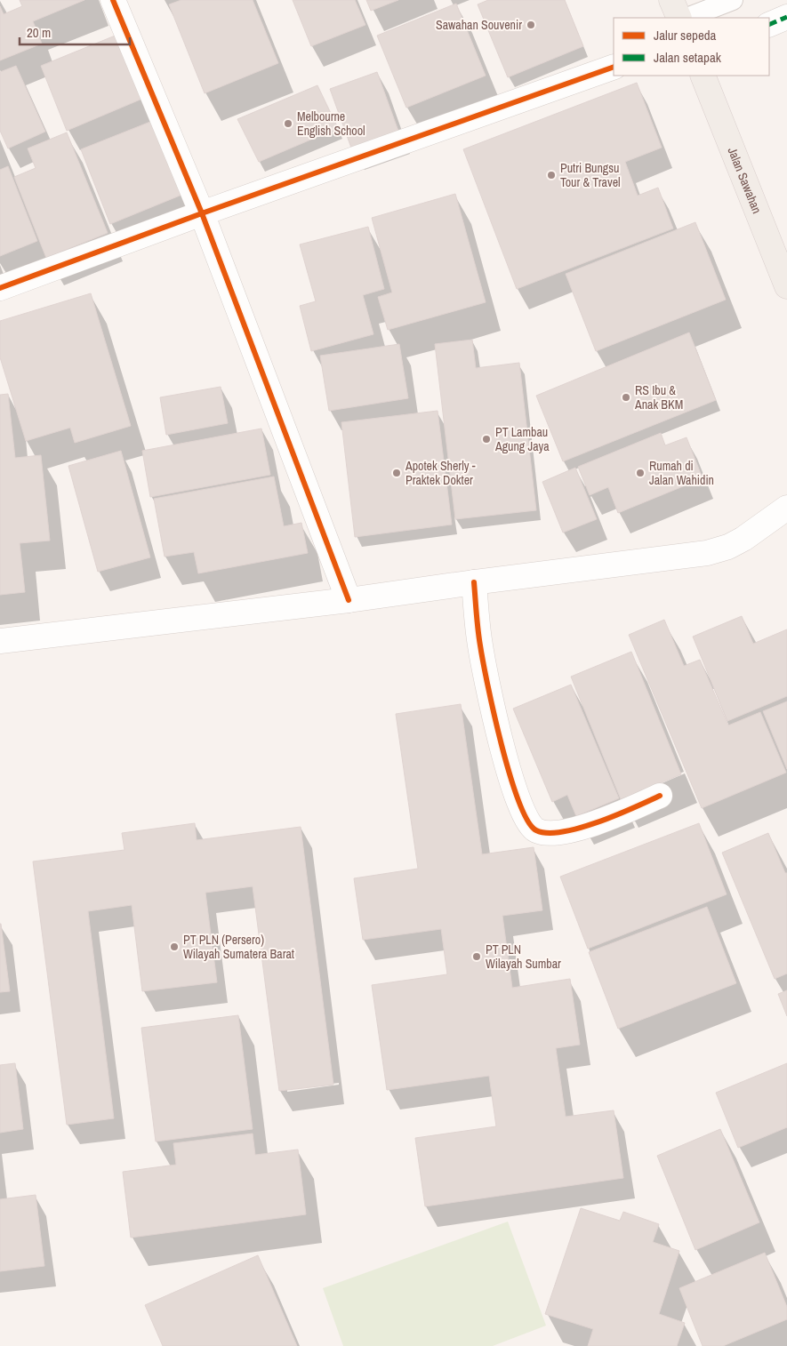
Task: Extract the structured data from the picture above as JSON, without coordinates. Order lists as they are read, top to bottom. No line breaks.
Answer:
{"streets":{"main road":["Jalan Sawahan"]},"places":["Sawahan Souvenir","Melbourne English School","Putri Bungsu Tour & Travel","RS Ibu & Anak BKM","PT Lambau Agung Jaya","Apotek Sherly - Praktek Dokter","Rumah di Jalan Wahidin","PT PLN (Persero) Wilayah Sumatera Barat","PT PLN Wilayah Sumbar"],"legend":["Jalur sepeda","Jalan setapak"],"scale_bar":"20 m"}
